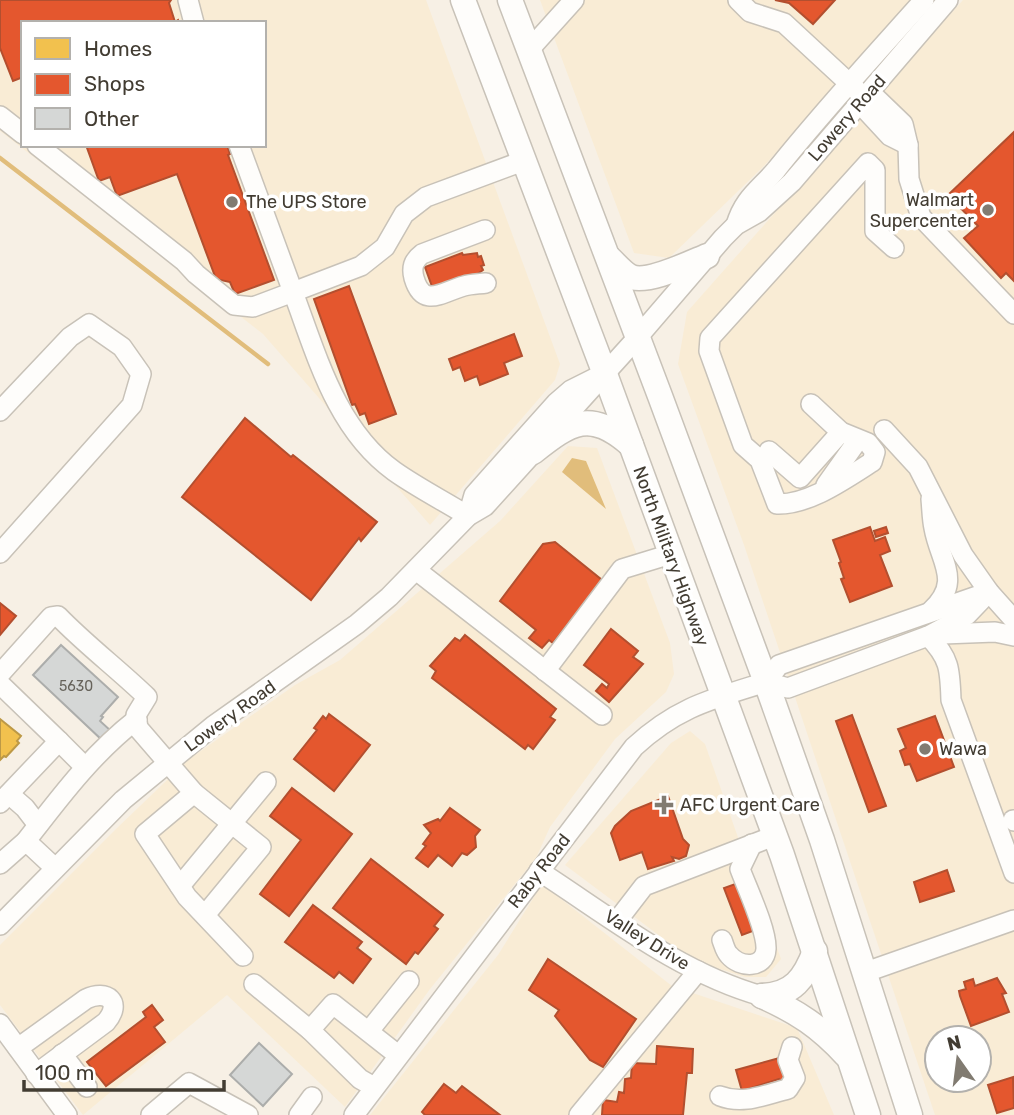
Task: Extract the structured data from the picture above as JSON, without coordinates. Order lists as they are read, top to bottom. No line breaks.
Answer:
{"streets":{"main road":["North Military Highway"],"street":["Lowery Road","Raby Road","Valley Drive"]},"crossings":[["Lowery Road","North Military Highway"],["North Military Highway","Raby Road"],["Raby Road","Valley Drive"]],"places":{"other":["The UPS Store","Walmart Supercenter","Wawa"],"health":["AFC Urgent Care"]},"house_numbers":["5630"],"legend":["Homes","Shops","Other"],"scale_bar":"100 m","north":"top"}
